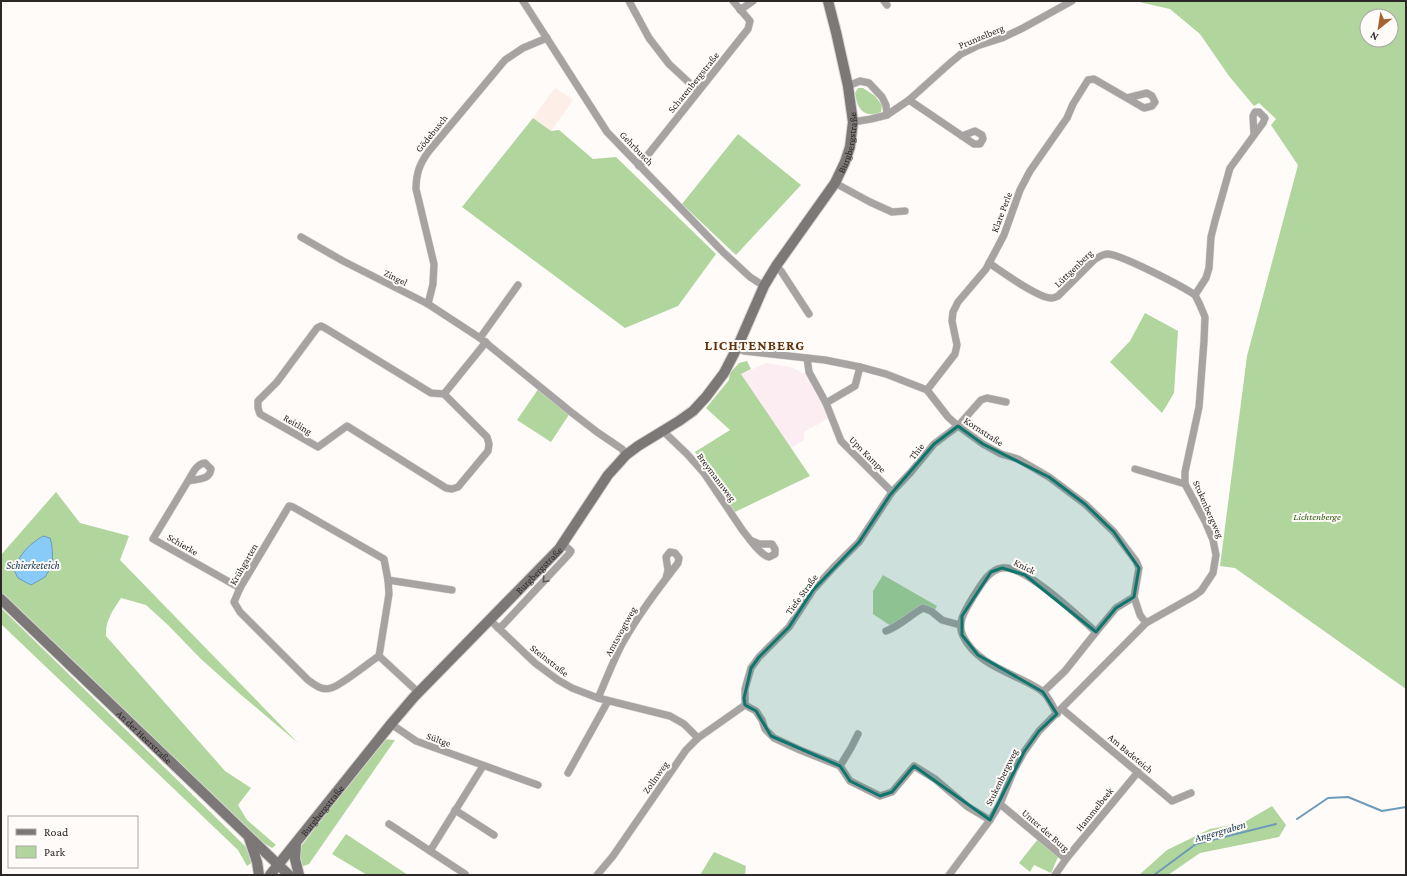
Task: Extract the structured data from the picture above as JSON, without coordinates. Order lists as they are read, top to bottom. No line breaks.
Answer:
{"streets":{"street":["Prunzelberg","Scharenbergstraße","Gödebusch","Burgbergstraße","Gehrbusch","Klare Perle","Lüttgenberg","Zingel","Reitling","Kornstraße","Thie","Upn Kampe","Breymannweg","Stukenbergweg","Schierke","Krühgarten","Knick","Tiefe Straße","Amtsvogtweg","Steinstraße","An der Heerstraße","Sültge","Am Badeteich","Zollnweg","Hammelbeek","Unter der Burg"]},"crossings":[["Prunzelberg","Burgbergstraße"],["Scharenbergstraße","Gehrbusch"],["Gödebusch","Gehrbusch"],["Gödebusch","Zingel"],["Burgbergstraße","Gehrbusch"],["Burgbergstraße","Zingel"],["Burgbergstraße","Breymannweg"],["Burgbergstraße","Steinstraße"],["Burgbergstraße","An der Heerstraße"],["Burgbergstraße","Sültge"],["Klare Perle","Lüttgenberg"],["Klare Perle","Kornstraße"],["Lüttgenberg","Stukenbergweg"],["Kornstraße","Thie"],["Kornstraße","Stukenbergweg"],["Thie","Upn Kampe"],["Thie","Tiefe Straße"],["Upn Kampe","Tiefe Straße"],["Stukenbergweg","Am Badeteich"],["Stukenbergweg","Unter der Burg"],["Schierke","Krühgarten"],["Tiefe Straße","Zollnweg"],["Amtsvogtweg","Steinstraße"],["Steinstraße","Zollnweg"],["Am Badeteich","Hammelbeek"],["Hammelbeek","Unter der Burg"]],"districts":["LICHTENBERG"],"water":["Schierketeich","Angergraben"],"parks":["Lichtenberge"],"legend":["Road","Park"],"north":"bottom left"}
